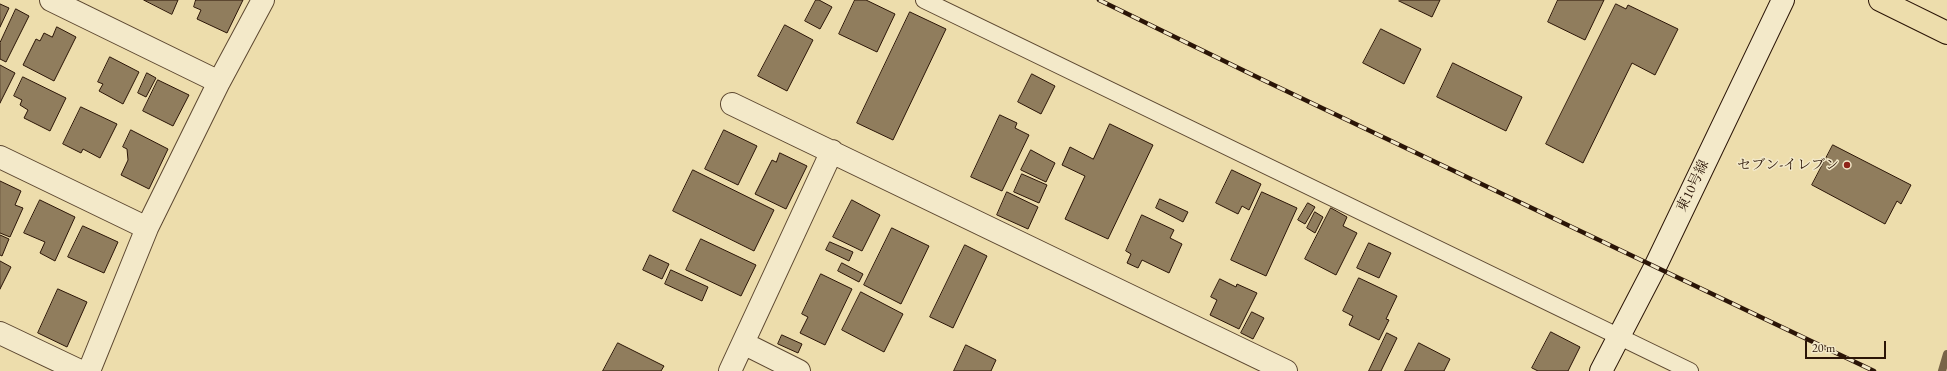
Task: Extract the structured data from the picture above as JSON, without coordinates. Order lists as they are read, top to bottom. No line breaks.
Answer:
{"streets":{"street":["東10号線"]},"places":["セブン-イレブン"],"scale_bar":"20 m"}
